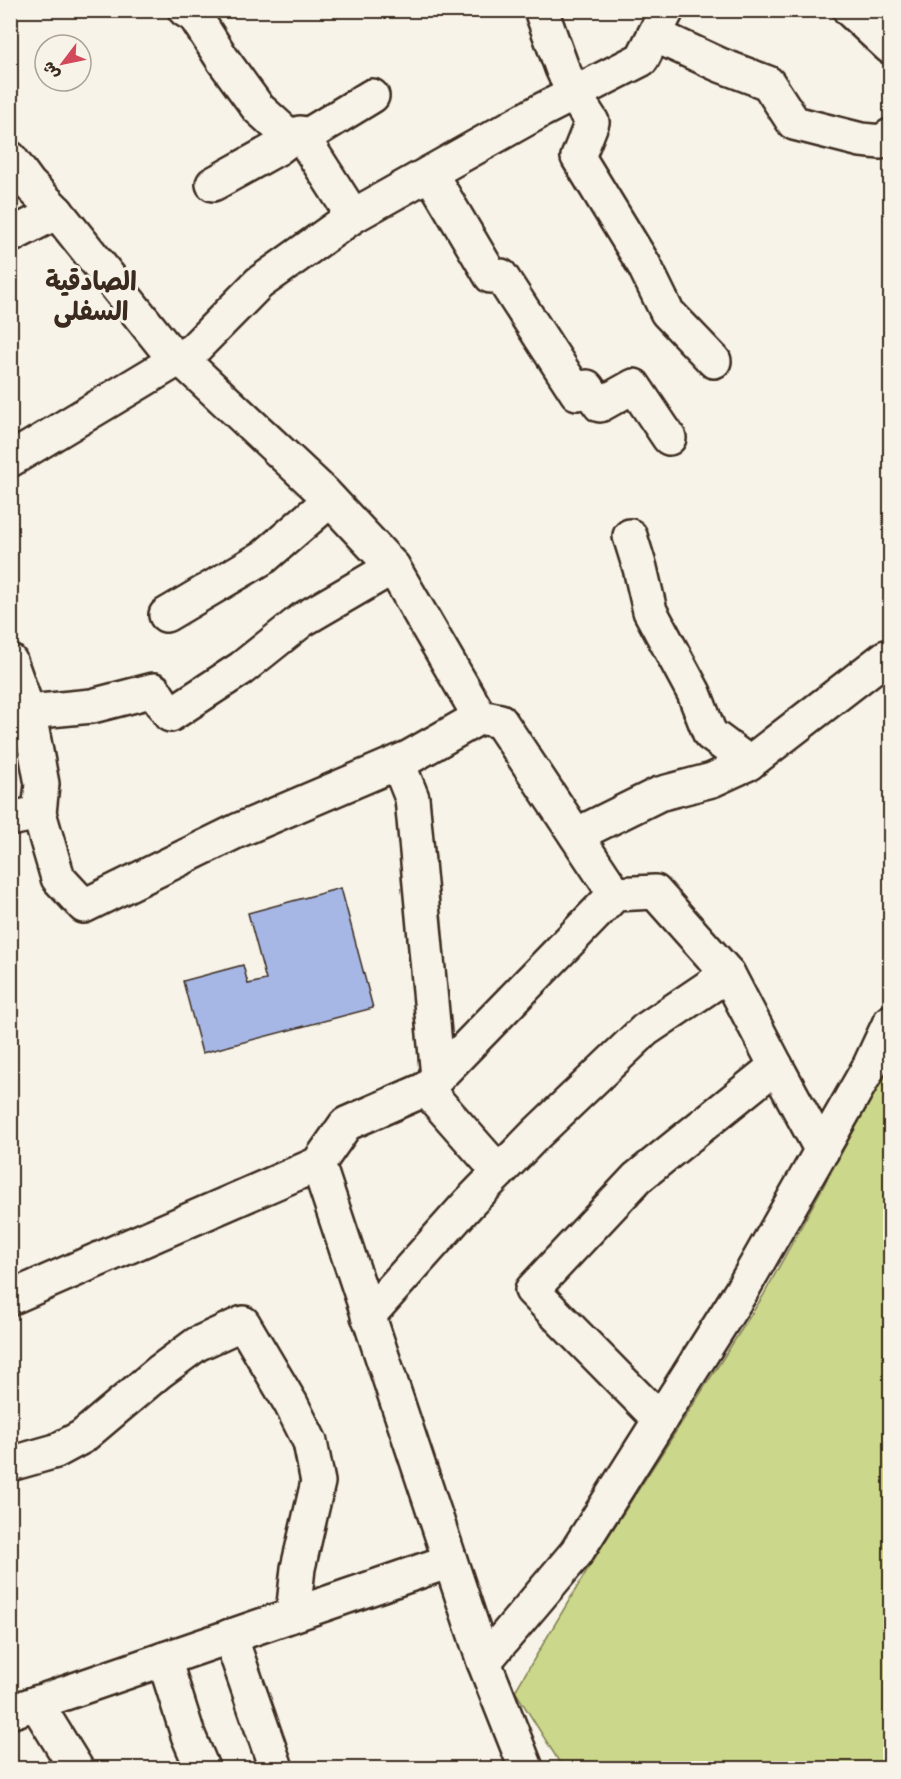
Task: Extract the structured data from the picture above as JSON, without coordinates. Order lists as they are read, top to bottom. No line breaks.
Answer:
{"districts":["الصادقية السفلى"],"north":"bottom left"}
